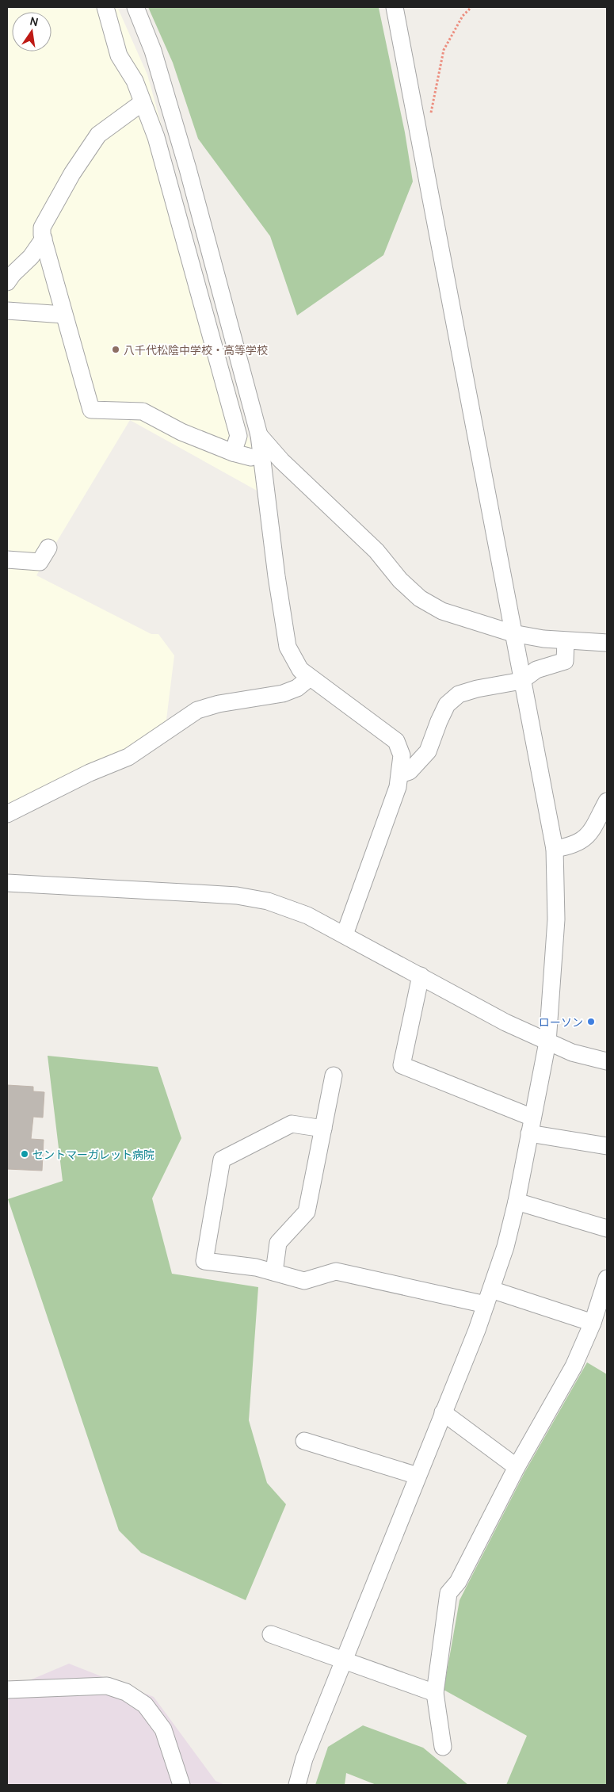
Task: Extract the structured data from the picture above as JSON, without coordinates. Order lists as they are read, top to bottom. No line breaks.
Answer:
{"places":["八千代松陰中学校・高等学校","ローソン","セントマーガレット病院"],"north":"top"}
